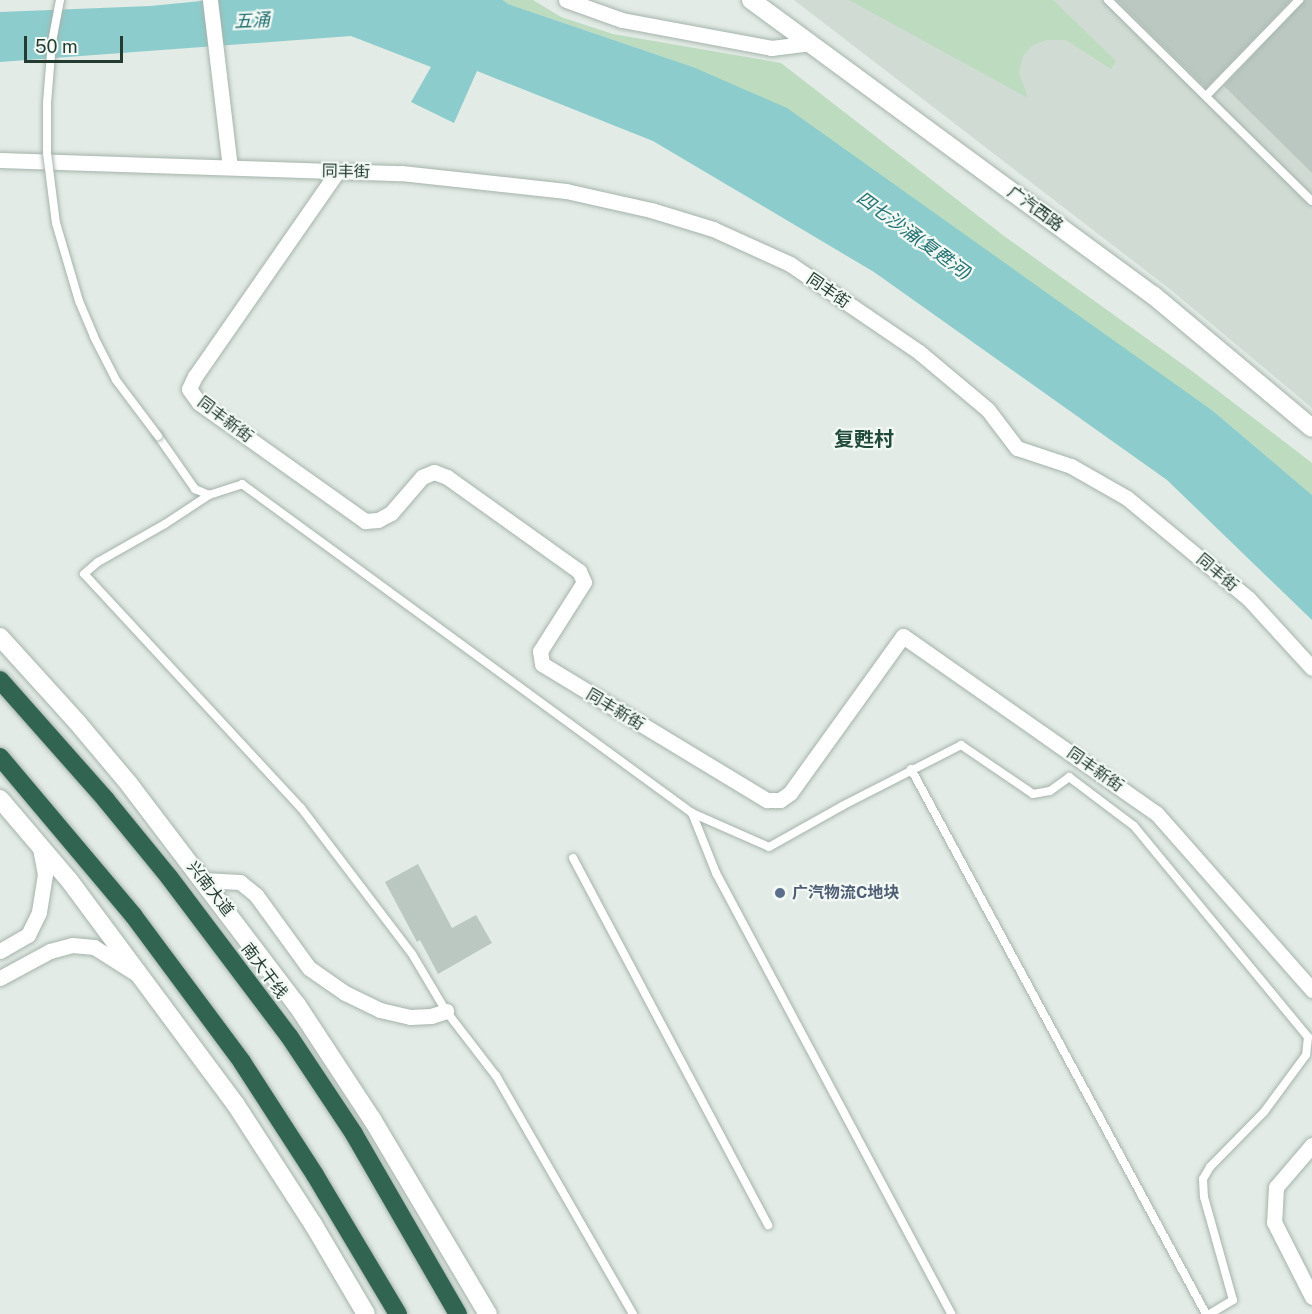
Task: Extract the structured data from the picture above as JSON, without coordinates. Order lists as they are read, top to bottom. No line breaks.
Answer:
{"streets":{"highway":["南大干线"],"main road":["广汽西路","兴南大道"],"street":["同丰街","同丰新街"]},"crossings":[["同丰街","同丰新街"]],"districts":["复甦村"],"water":["五涌","四七沙涌(复甦河)"],"places":["广汽物流C地块"],"scale_bar":"50 m"}
